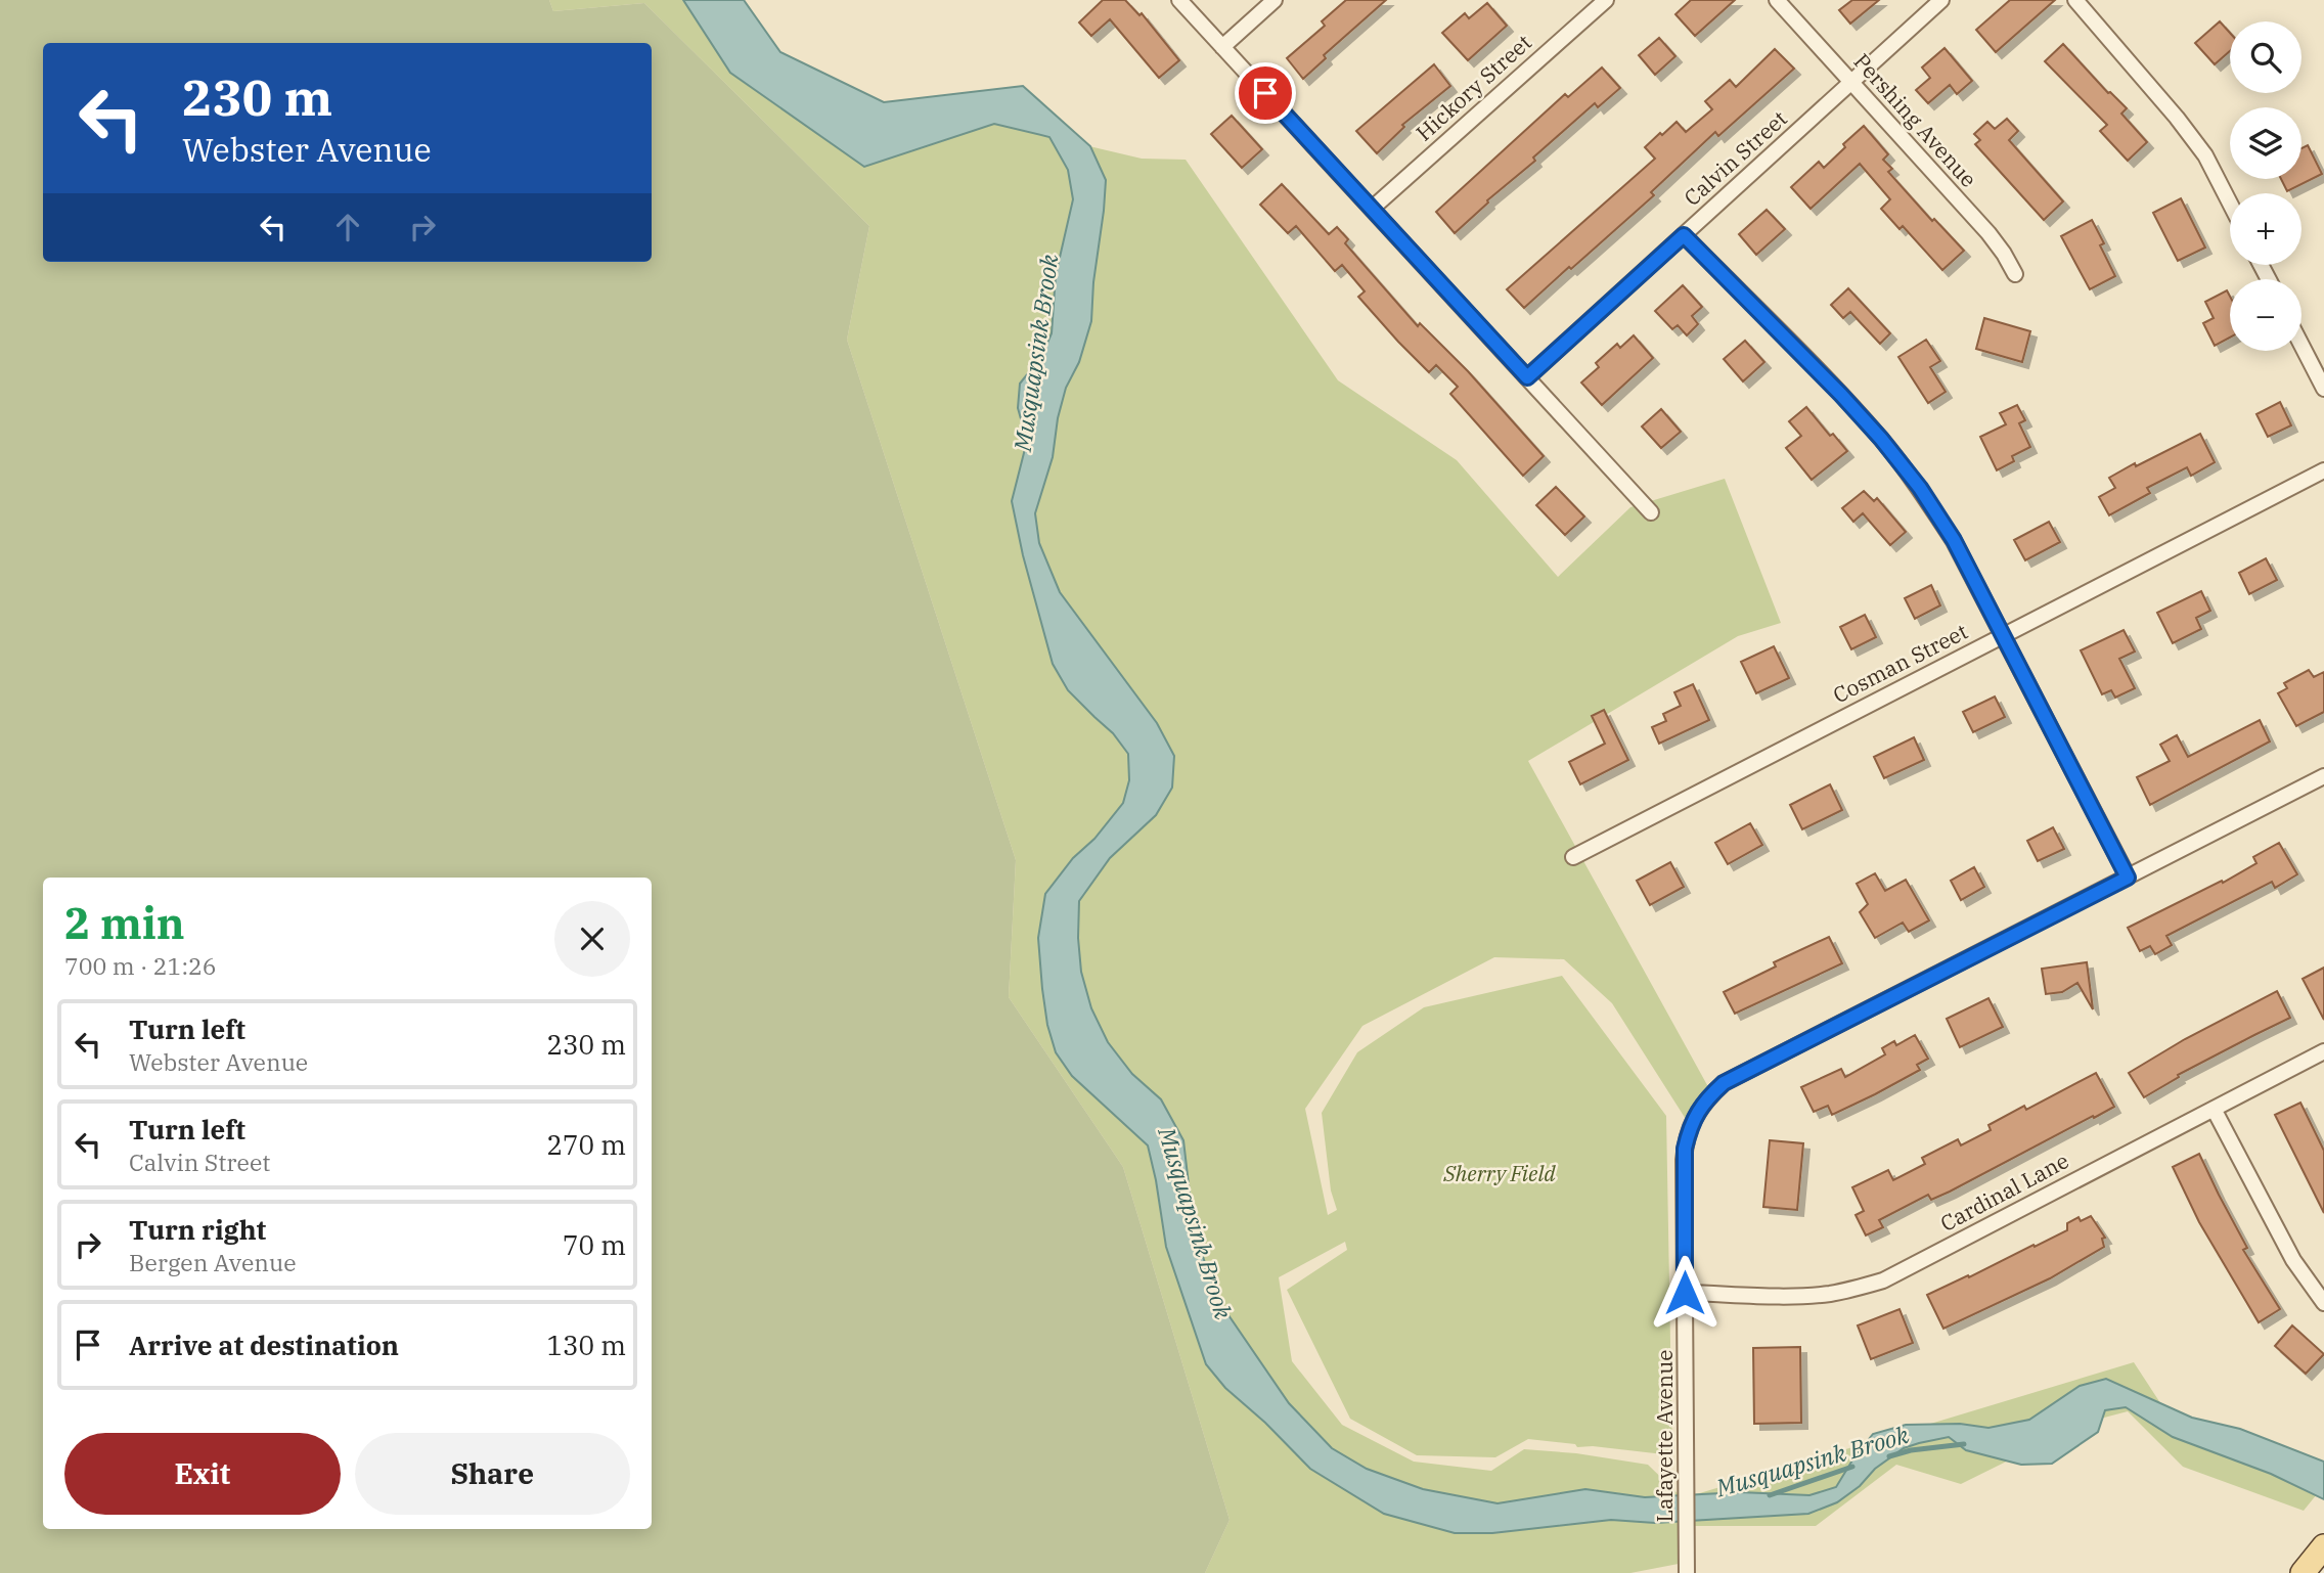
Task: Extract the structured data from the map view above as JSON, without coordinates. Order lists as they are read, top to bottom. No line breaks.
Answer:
{"streets":{"street":["Hickory Street","Pershing Avenue","Calvin Street","Cosman Street","Cardinal Lane","Lafayette Avenue"]},"crossings":[["Pershing Avenue","Calvin Street"],["Cardinal Lane","Lafayette Avenue"]],"water":["Musquapsink Brook"],"parks":["Sherry Field"],"page":{"map_buttons":["+","−"],"turn":["230 m","Webster Avenue"],"heading":["2 min","700 m · 21:26"],"list":[{"name":"Turn left","note":"Webster Avenue","value":"230 m"},{"name":"Turn left","note":"Calvin Street","value":"270 m"},{"name":"Turn right","note":"Bergen Avenue","value":"70 m"},{"name":"Arrive at destination","value":"130 m"}],"buttons":["Exit","Share"]}}
